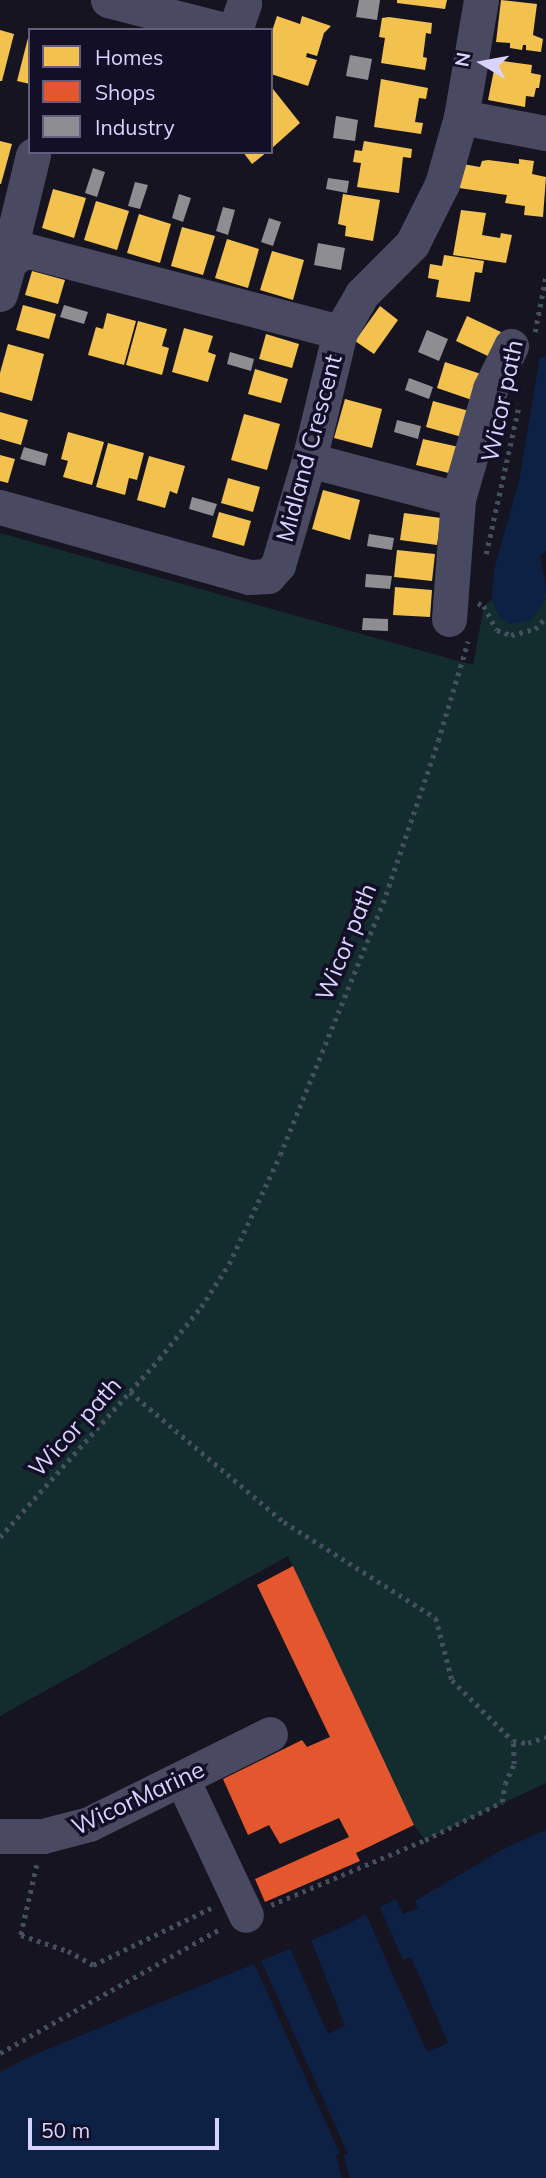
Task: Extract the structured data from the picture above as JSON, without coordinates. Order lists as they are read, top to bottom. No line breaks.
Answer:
{"streets":{"street":["Midland Crescent","WicorMarine"],"path":["Wicor path"]},"legend":["Homes","Shops","Industry"],"scale_bar":"50 m","north":"left"}
